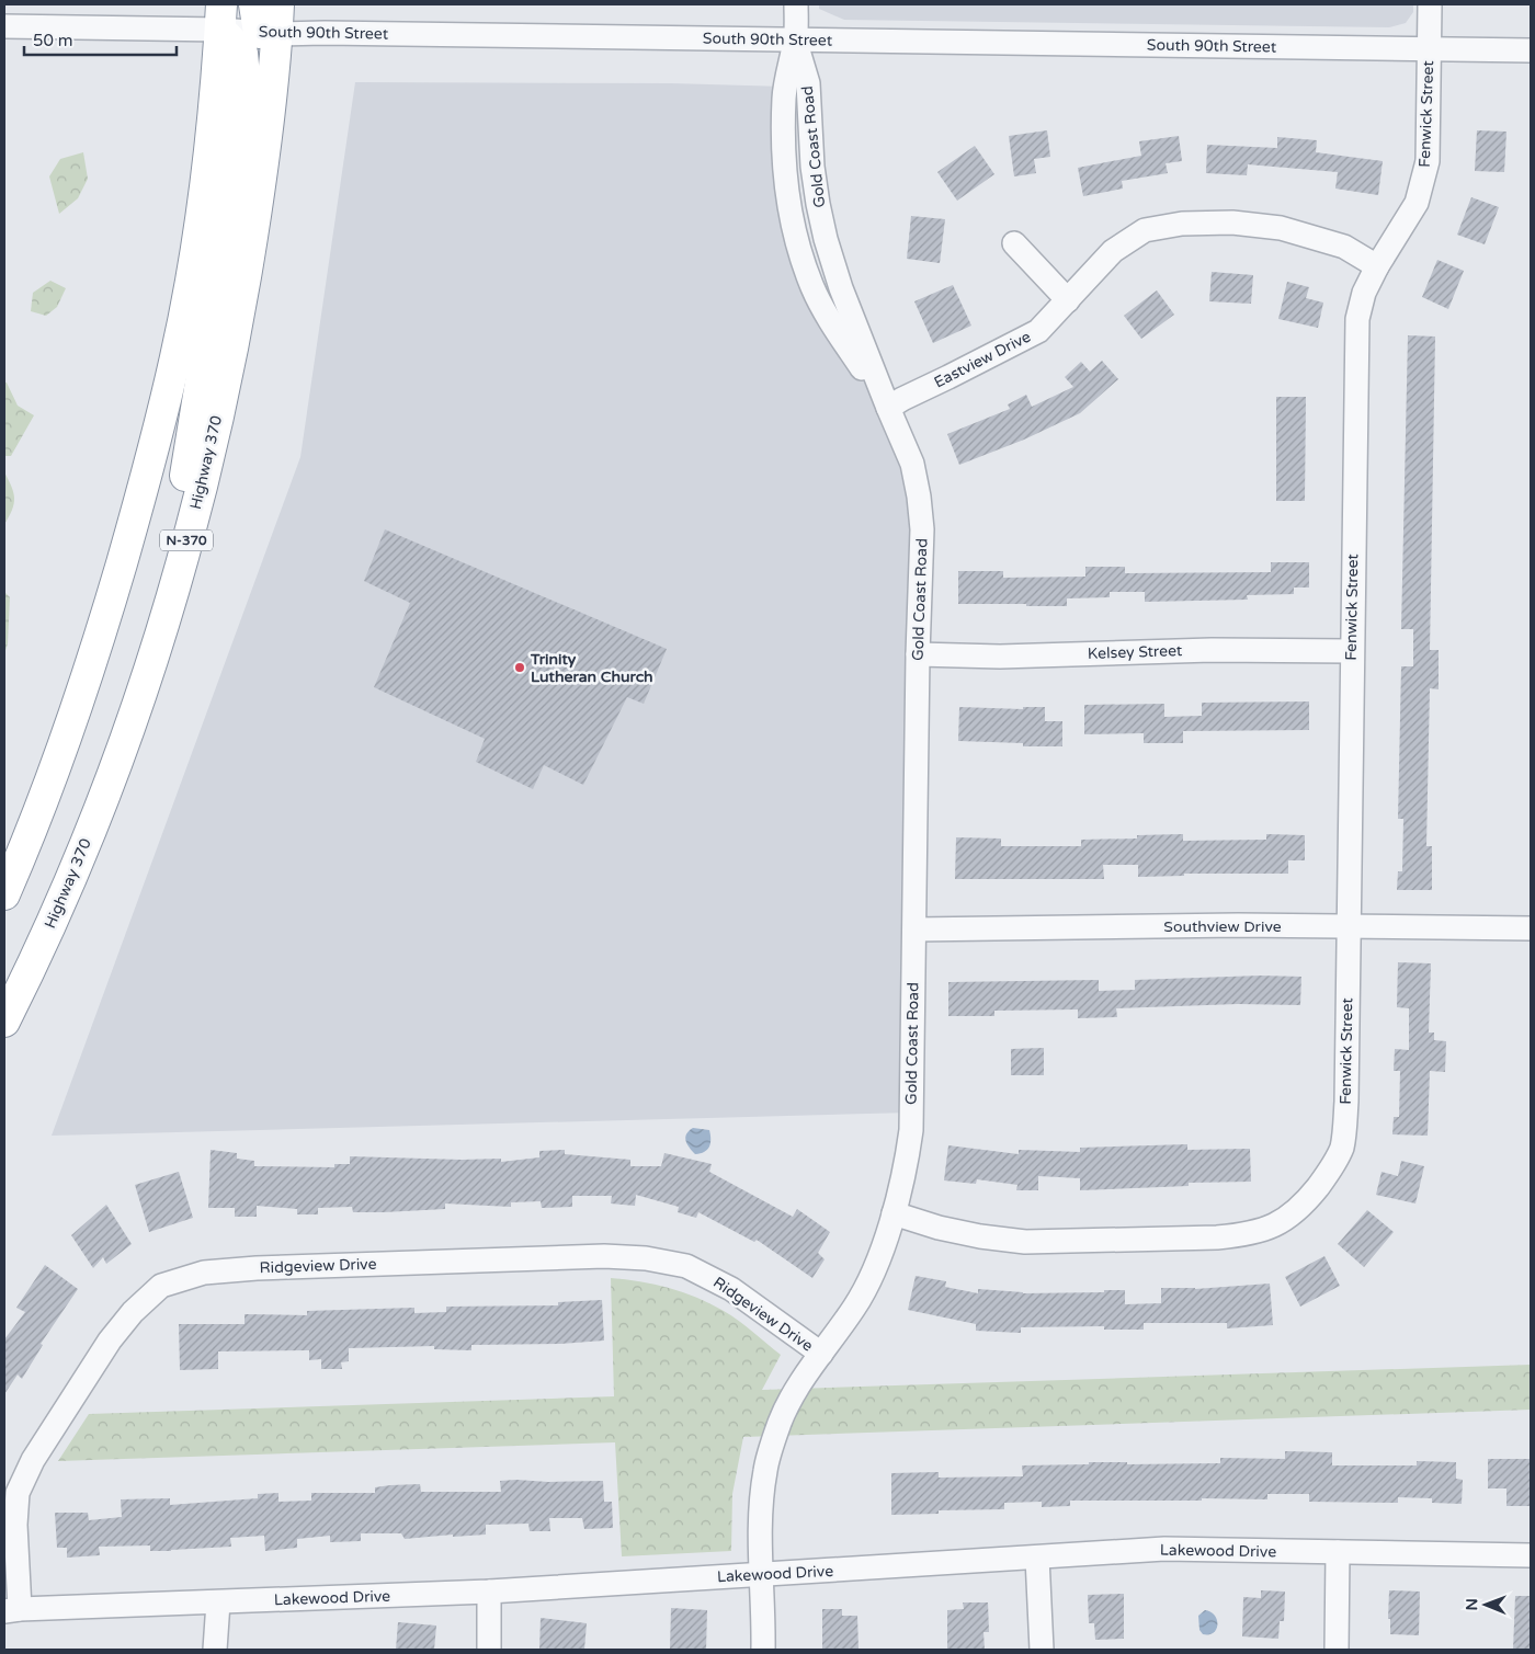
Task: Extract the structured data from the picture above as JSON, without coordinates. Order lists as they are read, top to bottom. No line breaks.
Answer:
{"streets":{"highway":["Highway 370","N-370"],"street":["South 90th Street","Fenwick Street","Gold Coast Road","Eastview Drive","Kelsey Street","Southview Drive","Ridgeview Drive","Lakewood Drive"]},"crossings":[["South 90th Street","Fenwick Street"],["South 90th Street","Gold Coast Road"],["South 90th Street","Highway 370"],["Fenwick Street","Gold Coast Road"],["Fenwick Street","Eastview Drive"],["Fenwick Street","Kelsey Street"],["Fenwick Street","Southview Drive"],["Gold Coast Road","Eastview Drive"],["Gold Coast Road","Kelsey Street"],["Gold Coast Road","Southview Drive"],["Gold Coast Road","Ridgeview Drive"],["Gold Coast Road","Lakewood Drive"],["Ridgeview Drive","Lakewood Drive"]],"places":["Trinity Lutheran Church"],"scale_bar":"50 m","north":"left"}
